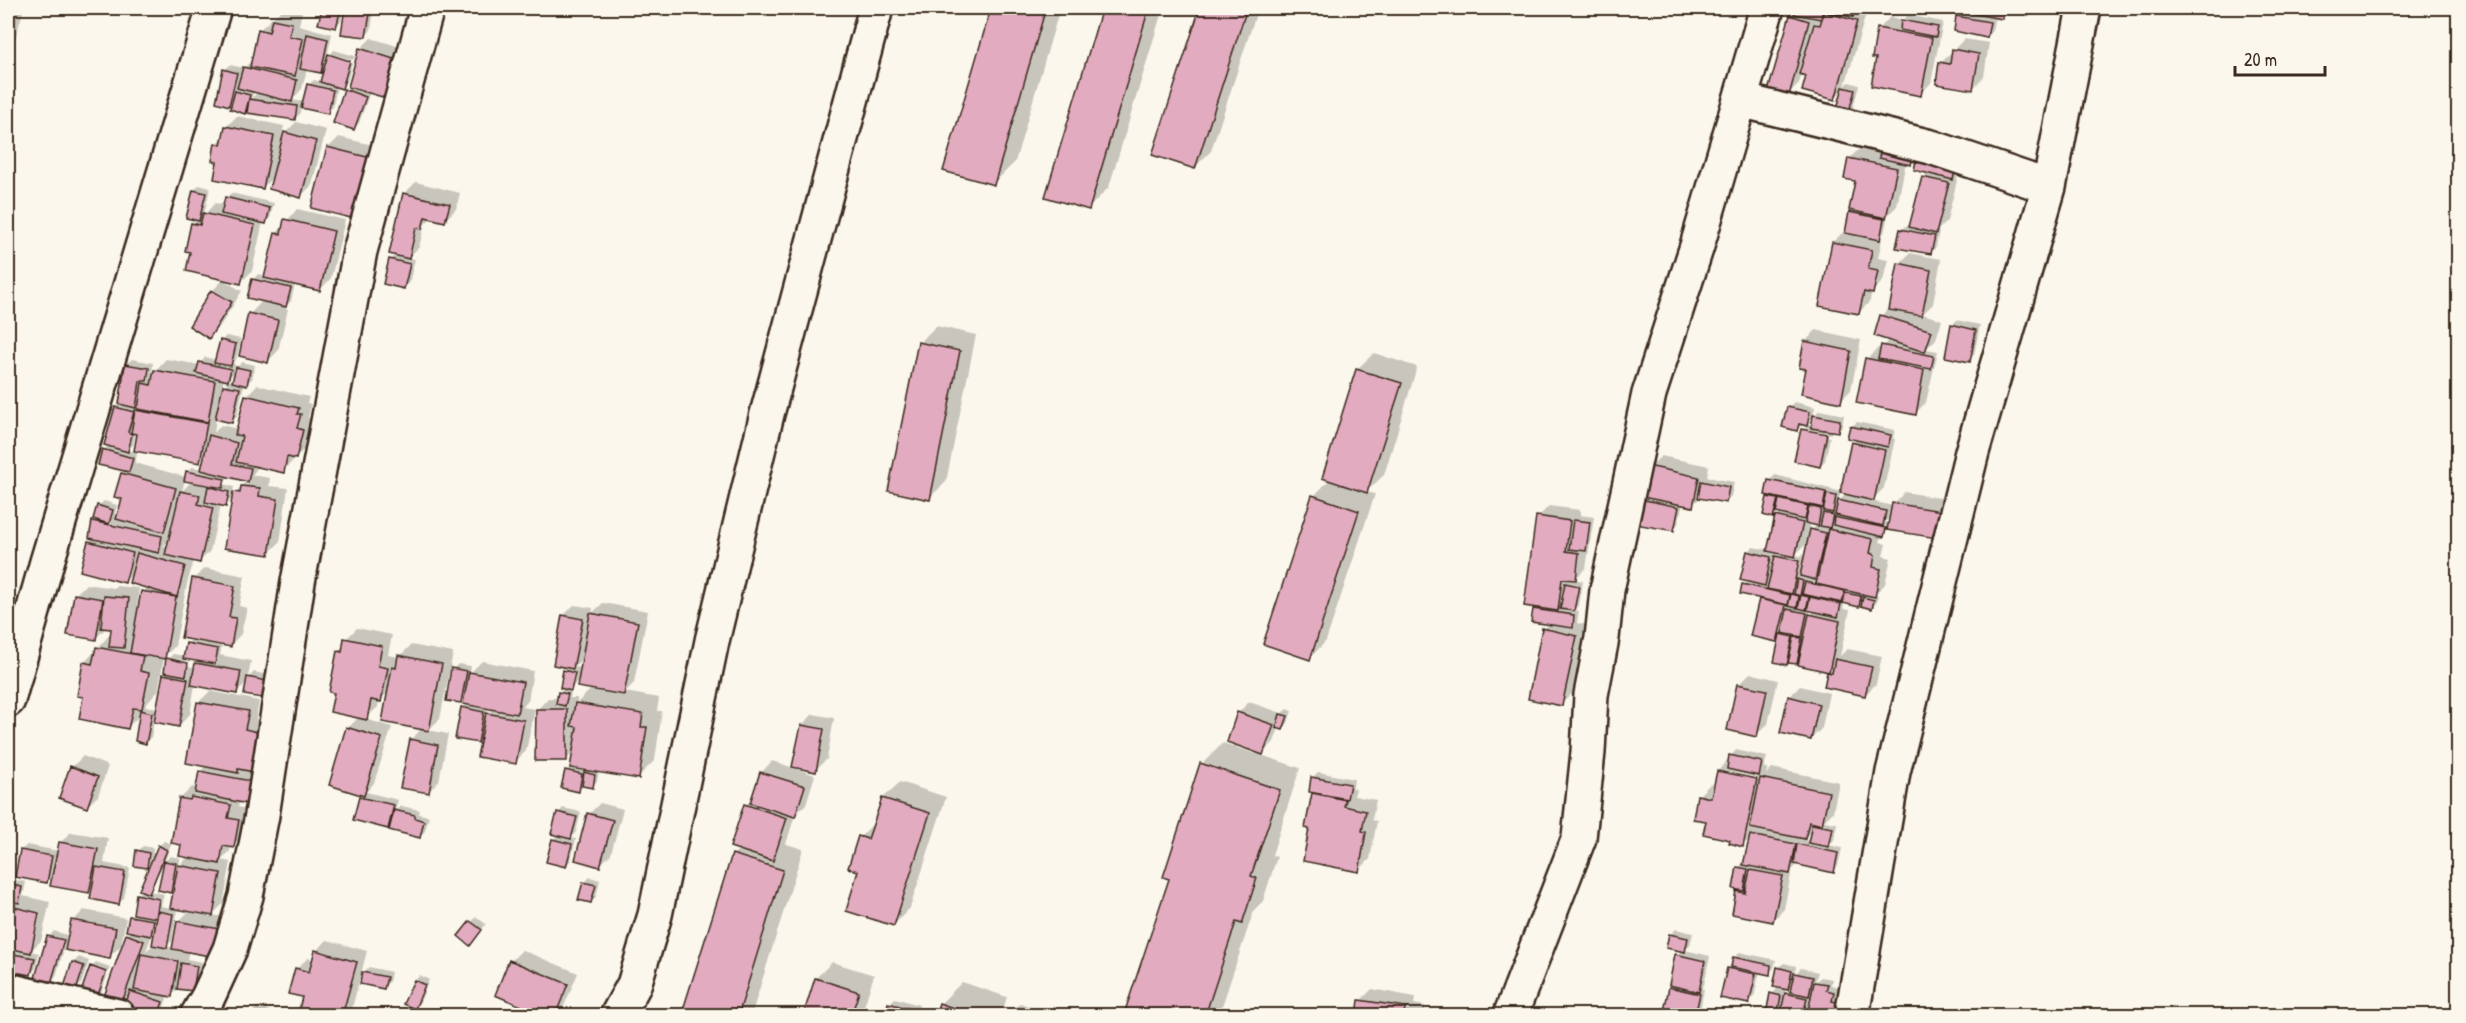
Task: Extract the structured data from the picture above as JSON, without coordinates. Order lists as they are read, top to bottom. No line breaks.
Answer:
{"scale_bar":"20 m"}
